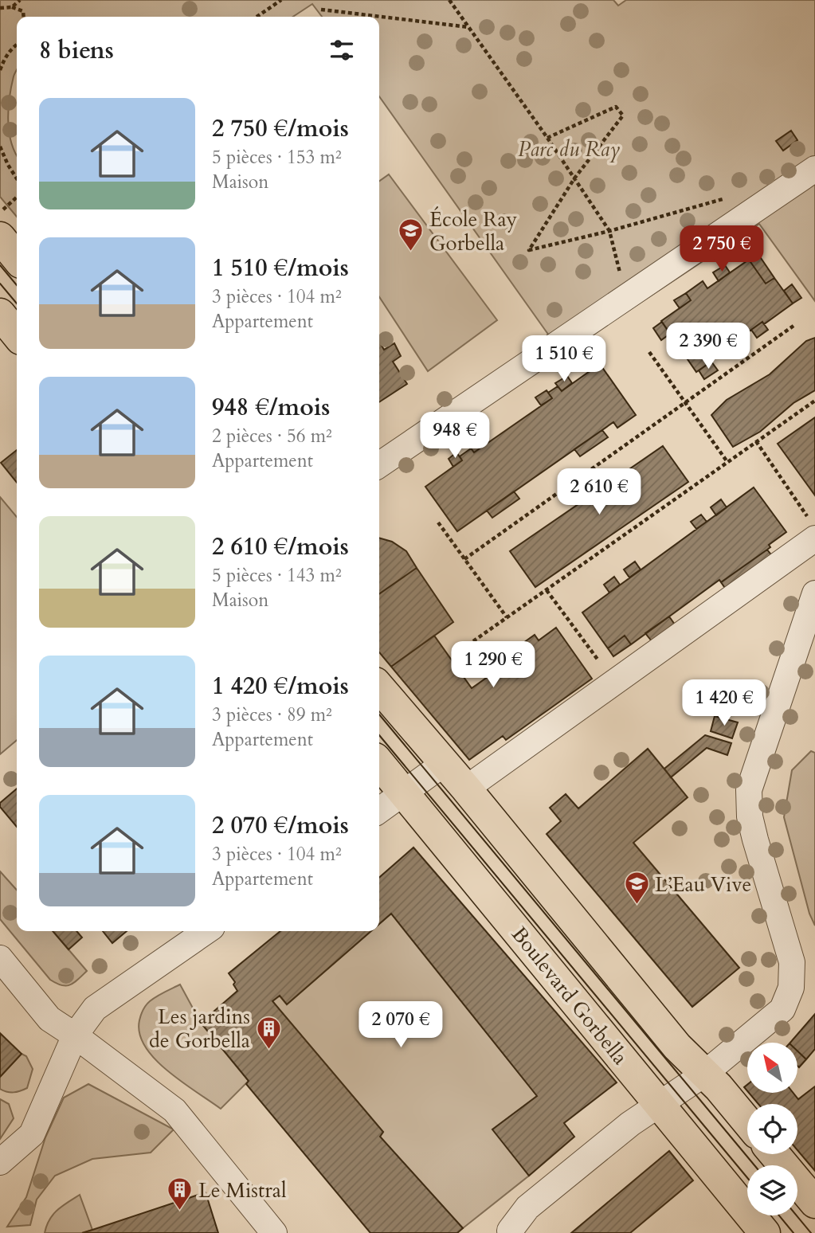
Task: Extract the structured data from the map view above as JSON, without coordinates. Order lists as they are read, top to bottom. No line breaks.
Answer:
{"streets":{"main road":["Boulevard Gorbella"]},"parks":["Parc du Ray"],"places":{"school or university":["École Ray Gorbella","L’Eau Vive"],"building":["Les jardins de Gorbella","Le Mistral"]},"north":"top left","page":{"heading":"8 biens","list":[{"name":"2 750 €/mois","note":"5 pièces · 153 m² · Maison"},{"name":"1 510 €/mois","note":"3 pièces · 104 m² · Appartement"},{"name":"948 €/mois","note":"2 pièces · 56 m² · Appartement"},{"name":"2 610 €/mois","note":"5 pièces · 143 m² · Maison"},{"name":"1 420 €/mois","note":"3 pièces · 89 m² · Appartement"},{"name":"2 070 €/mois","note":"3 pièces · 104 m² · Appartement"}],"price":["2 750 €","2 390 €","1 510 €","948 €","2 610 €","1 290 €","1 420 €","2 070 €"]}}
